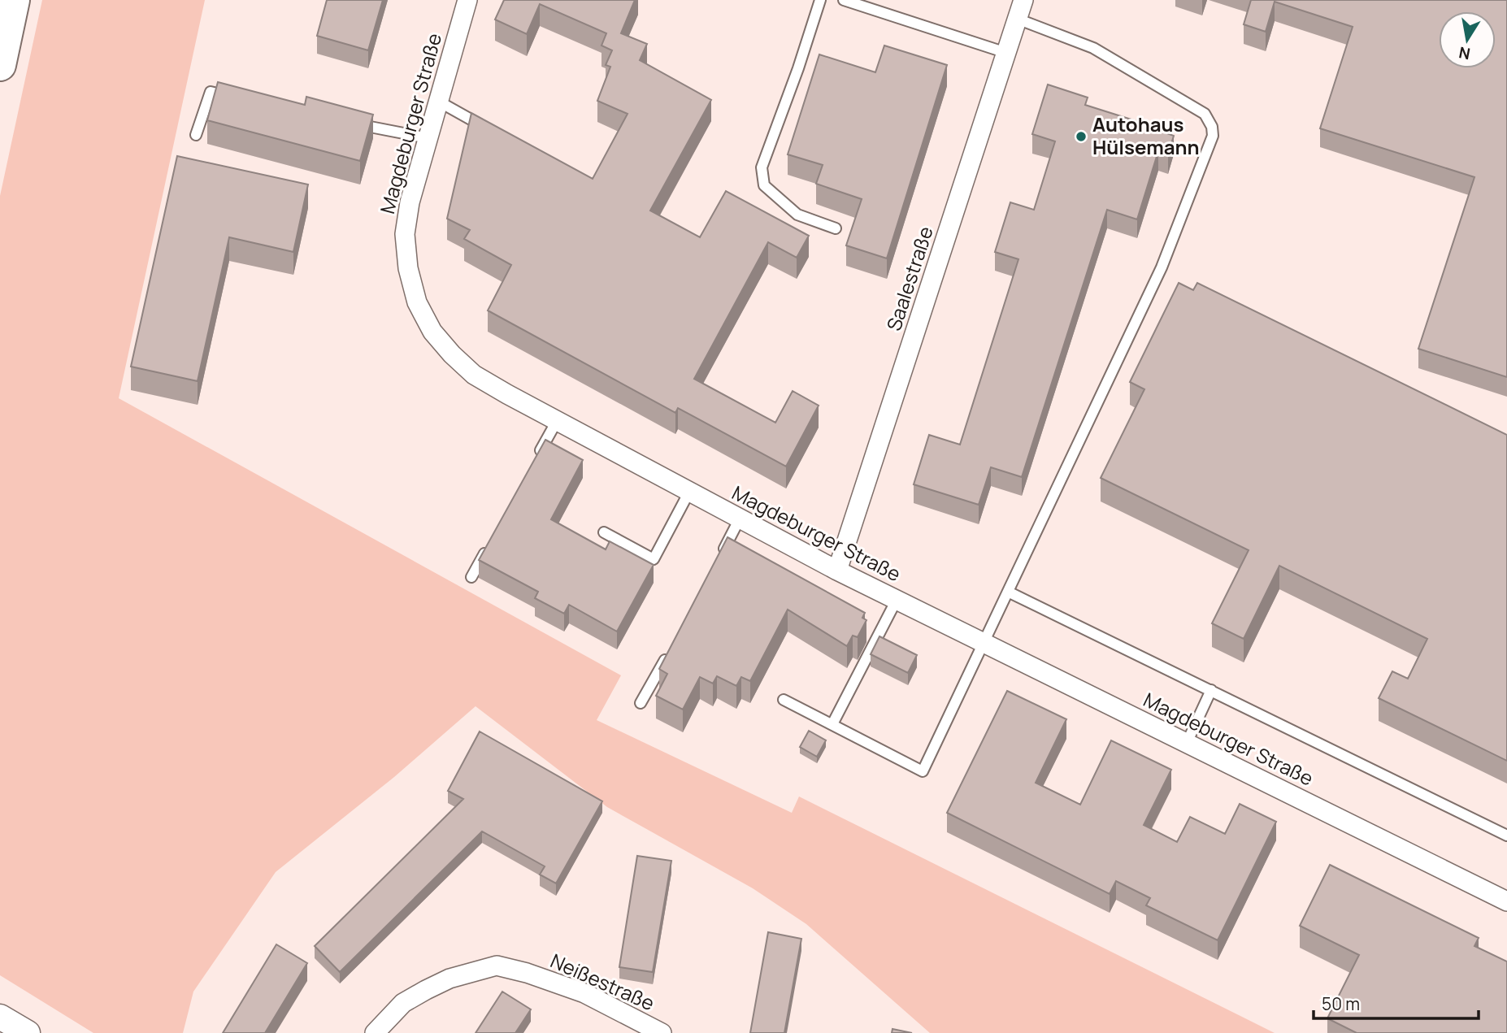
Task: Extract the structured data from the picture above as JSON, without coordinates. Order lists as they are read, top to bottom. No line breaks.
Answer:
{"streets":{"street":["Magdeburger Straße","Saalestraße","Neißestraße"]},"crossings":[["Magdeburger Straße","Saalestraße"]],"places":["Autohaus Hülsemann"],"scale_bar":"50 m","north":"bottom"}
